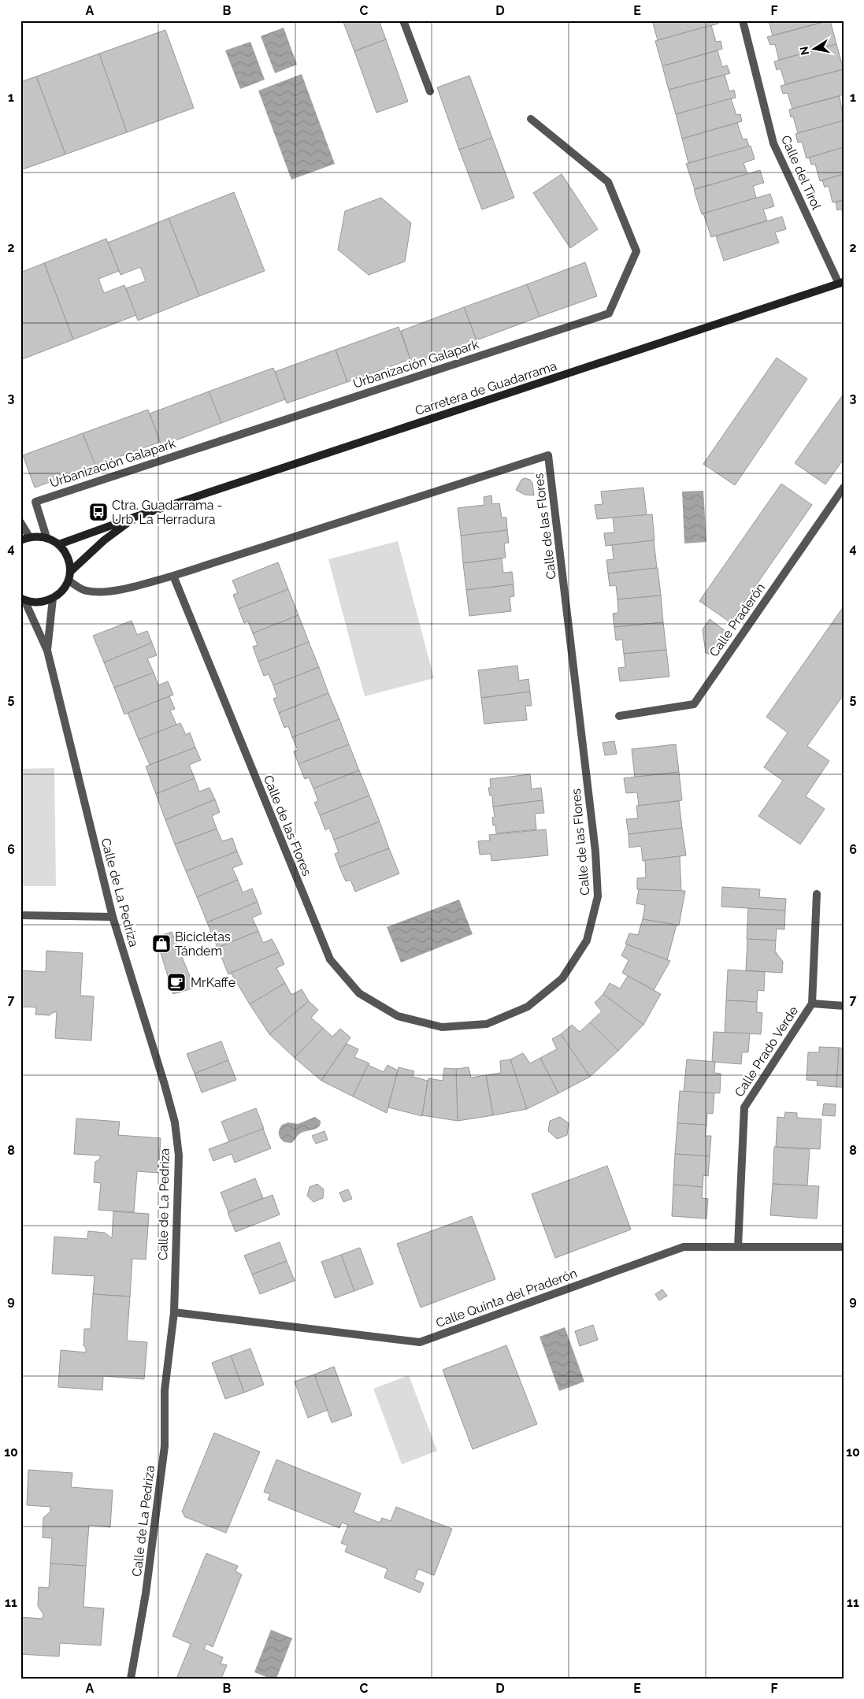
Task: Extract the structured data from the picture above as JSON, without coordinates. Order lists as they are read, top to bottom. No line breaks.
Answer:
{"streets":{"main road":["Carretera de Guadarrama"],"street":["Calle del Tirol","Urbanización Galapark","Calle de las Flores","Calle Praderón","Calle de La Pedriza","Calle Prado Verde","Calle Quinta del Praderón"]},"crossings":[["Calle del Tirol","Carretera de Guadarrama"],["Calle de La Pedriza","Calle Quinta del Praderón"],["Calle Prado Verde","Calle Quinta del Praderón"]],"places":{"bus stop":["Ctra. Guadarrama - Urb. La Herradura"],"shop":["Bicicletas Tándem"],"cafe":["MrKaffe"]},"north":"left","grid":{"columns":["A","B","C","D","E","F"],"rows":["1","2","3","4","5","6","7","8","9","10","11"]}}
